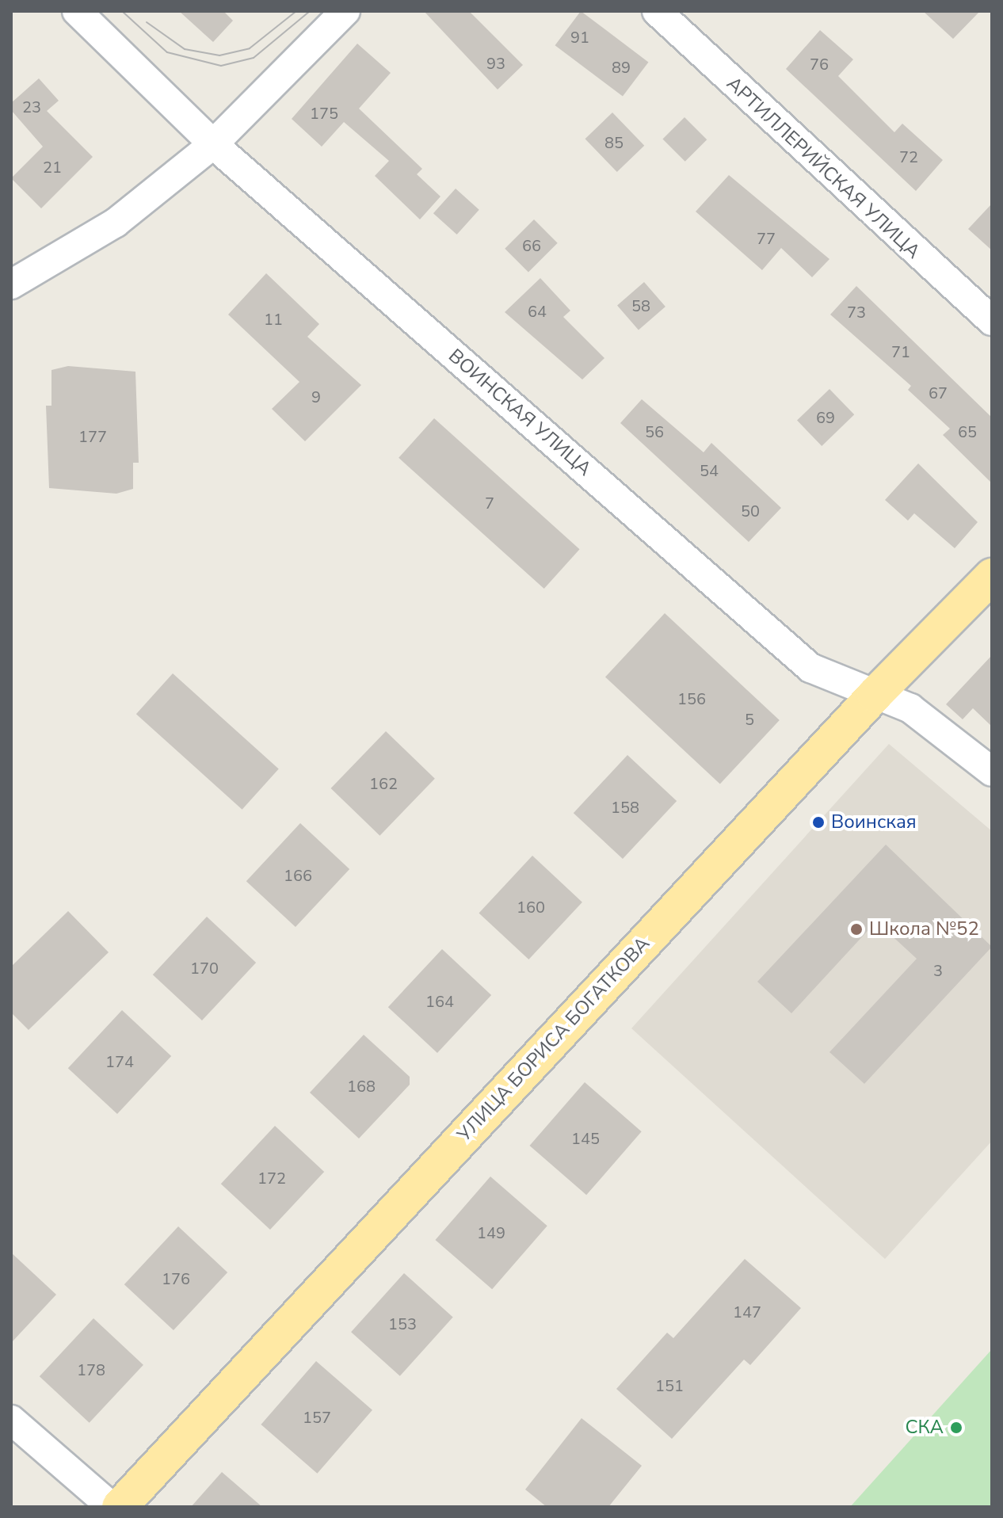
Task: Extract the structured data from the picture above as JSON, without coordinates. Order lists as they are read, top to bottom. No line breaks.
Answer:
{"streets":{"main road":["УЛИЦА БОРИСА БОГАТКОВА"],"street":["АРТИЛЛЕРИЙСКАЯ УЛИЦА","ВОИНСКАЯ УЛИЦА"]},"crossings":[["ВОИНСКАЯ УЛИЦА","УЛИЦА БОРИСА БОГАТКОВА"]],"places":["Воинская","Школа №52","СКА"],"house_numbers":["91","93","76","89","23","175","85","72","21","77","66","58","64","73","11","71","67","9","69","56","65","177","54","7","50","156","5","162","158","166","160","170","3","164","174","168","145","172","149","176","147","153","178","151","157"]}
